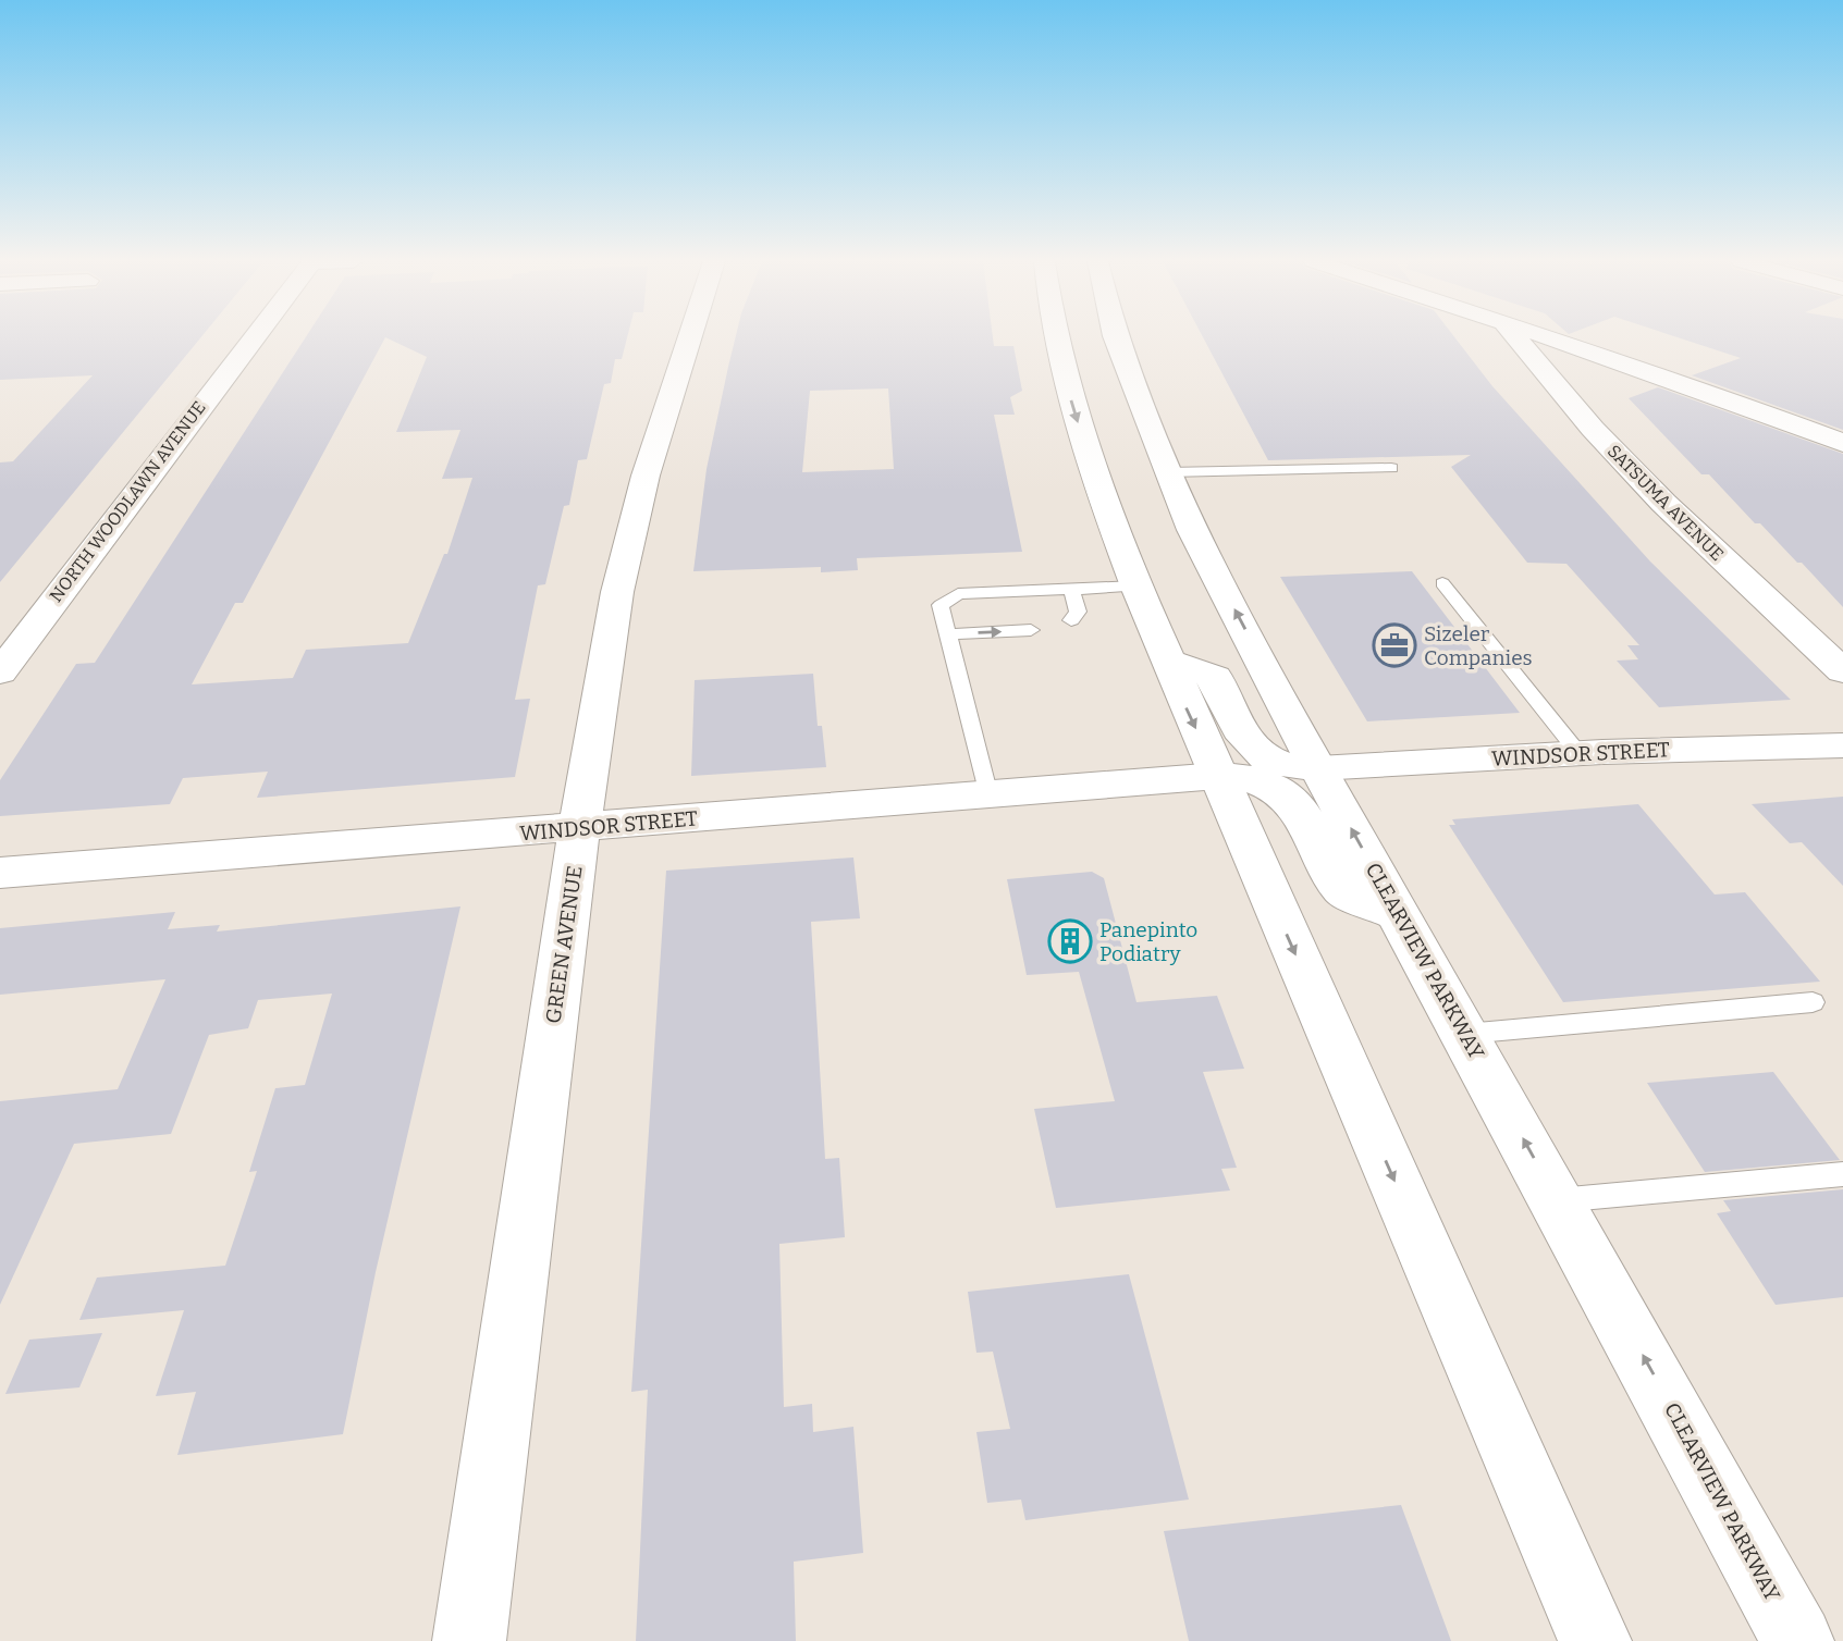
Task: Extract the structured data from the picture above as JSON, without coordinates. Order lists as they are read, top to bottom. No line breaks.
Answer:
{"streets":{"main road":["NORTH WOODLAWN AVENUE","SATSUMA AVENUE","WINDSOR STREET","GREEN AVENUE","CLEARVIEW PARKWAY"]},"crossings":[["WINDSOR STREET","GREEN AVENUE"],["WINDSOR STREET","CLEARVIEW PARKWAY"]],"places":{"office":["Sizeler Companies"],"building":["Panepinto Podiatry"]}}
